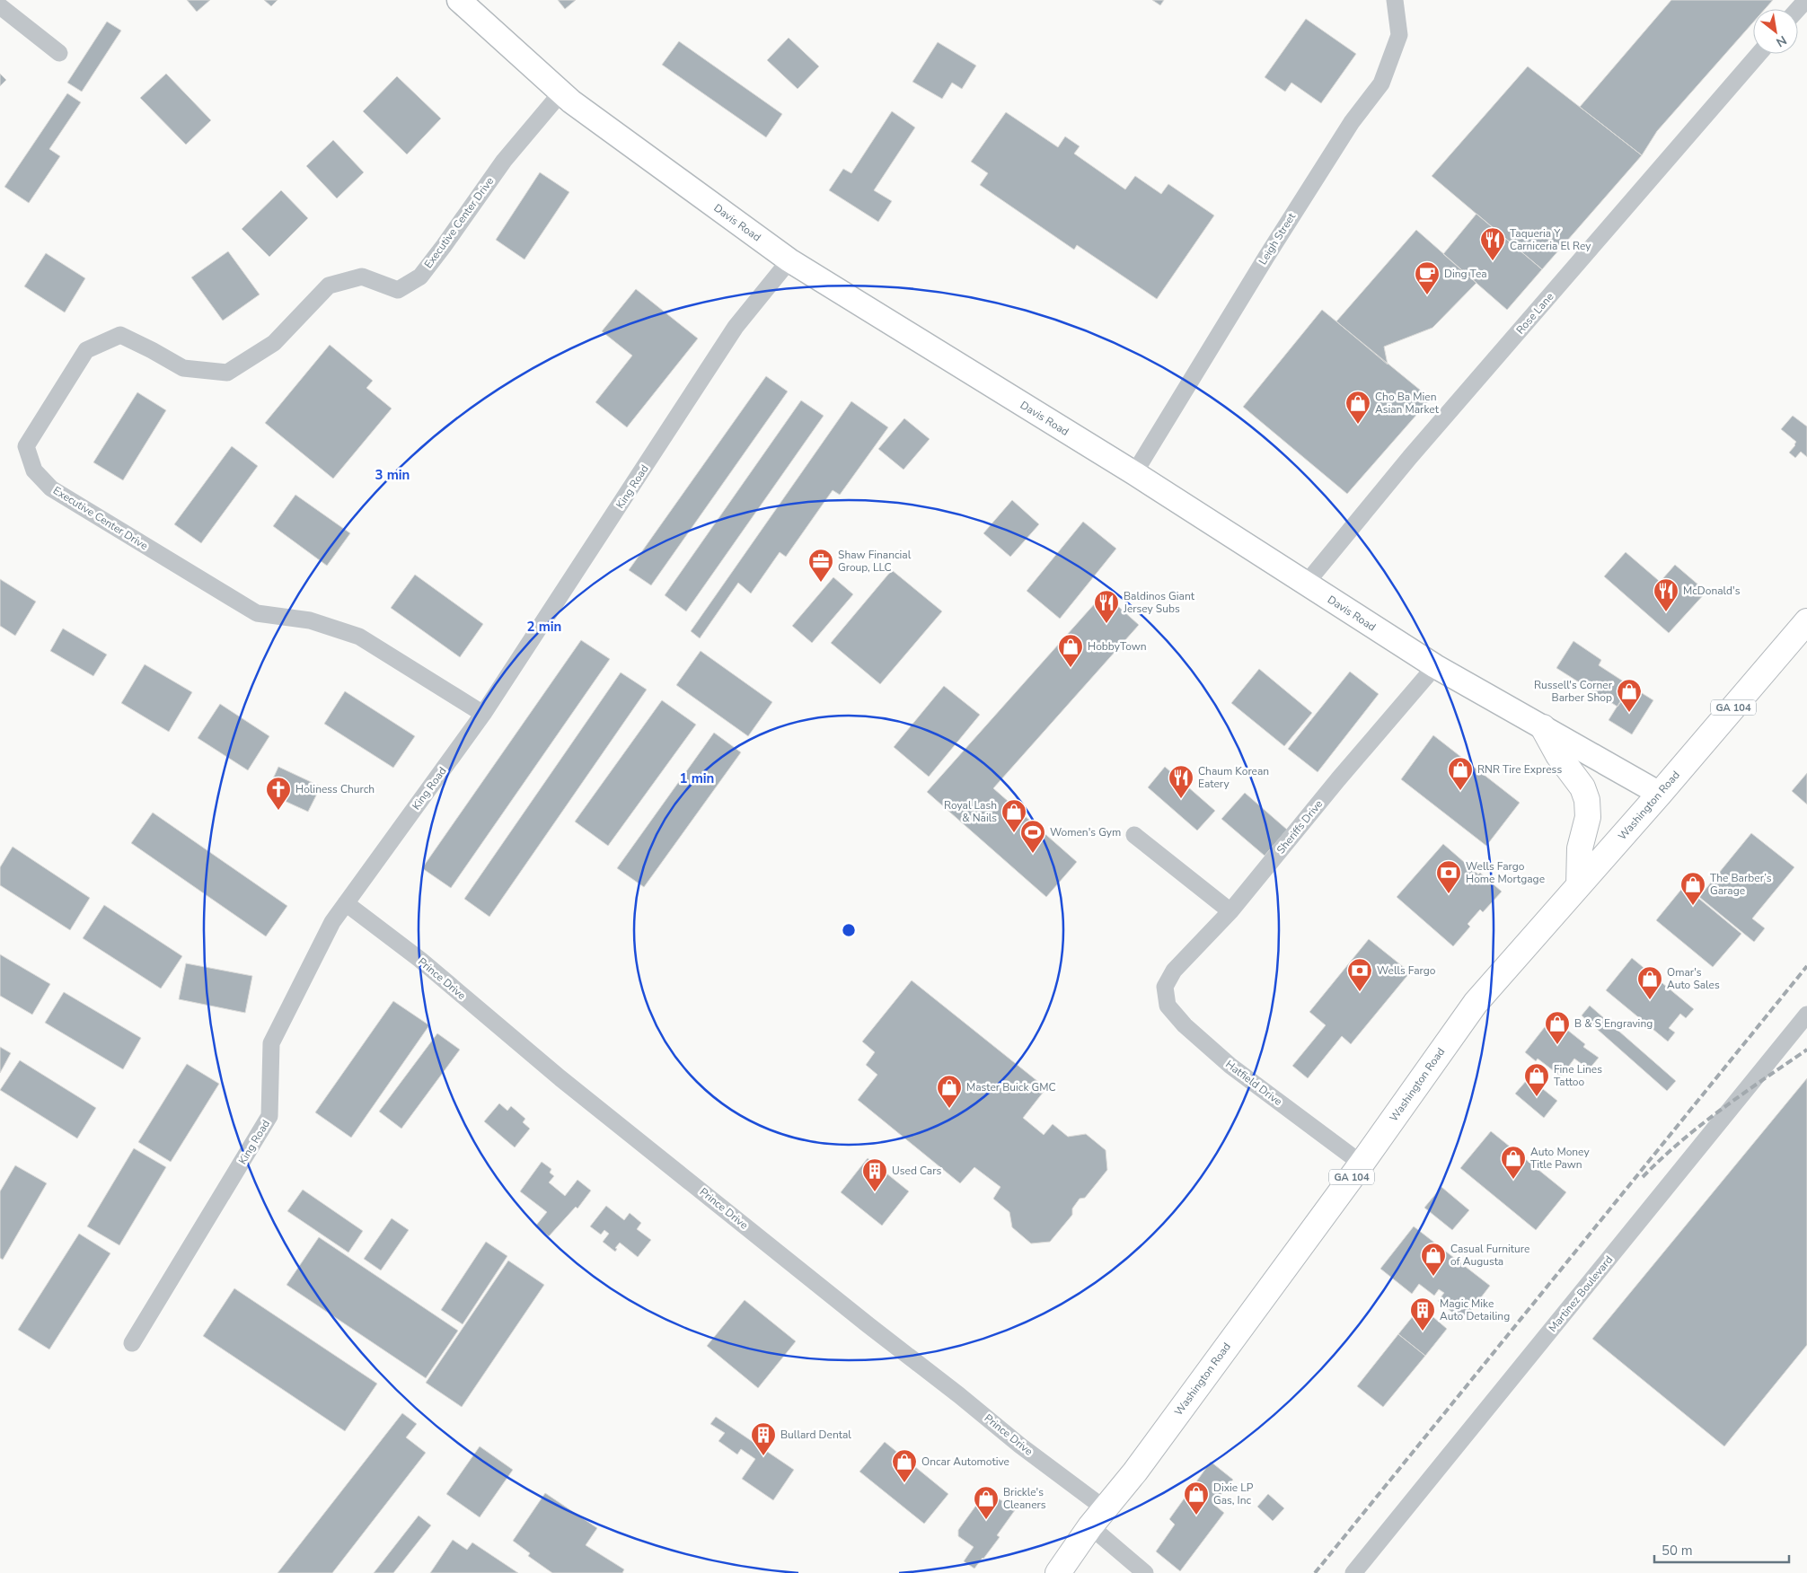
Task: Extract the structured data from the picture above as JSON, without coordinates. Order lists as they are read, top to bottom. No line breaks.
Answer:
{"streets":{"main road":["Davis Road","GA 104","Washington Road"],"street":["Executive Center Drive","Leigh Street","Rose Lane","King Road","Sheriffs Drive","Prince Drive","Hatfield Drive","Martinez Boulevard"]},"crossings":[["Executive Center Drive","Davis Road"],["Executive Center Drive","King Road"],["Davis Road","Leigh Street"],["Davis Road","Rose Lane"],["Davis Road","King Road"],["Davis Road","Washington Road"],["Davis Road","Sheriffs Drive"],["King Road","Prince Drive"],["Washington Road","Prince Drive"],["Washington Road","Hatfield Drive"],["Sheriffs Drive","Hatfield Drive"]],"places":{"restaurant":["Taqueria Y Carniceria El Rey","McDonald's","Baldinos Giant Jersey Subs","Chaum Korean Eatery"],"cafe":["Ding Tea"],"shop":["Cho Ba Mien Asian Market","HobbyTown","Russell's Corner Barber Shop","RNR Tire Express","Royal Lash & Nails","The Barber’s Garage","Omar's Auto Sales","B & S Engraving","Fine Lines Tattoo","Master Buick GMC","Auto Money Title Pawn","Casual Furniture of Augusta","Oncar Automotive","Dixie LP Gas, Inc","Brickle's Cleaners"],"office":["Shaw Financial Group, LLC"],"church":["Holiness Church"],"sports":["Women's Gym"],"bank":["Wells Fargo Home Mortgage","Wells Fargo"],"building":["Used Cars","Magic Mike Auto Detailing","Bullard Dental"]},"scale_bar":"50 m","north":"bottom right","rings":["3 min","2 min","1 min"]}
